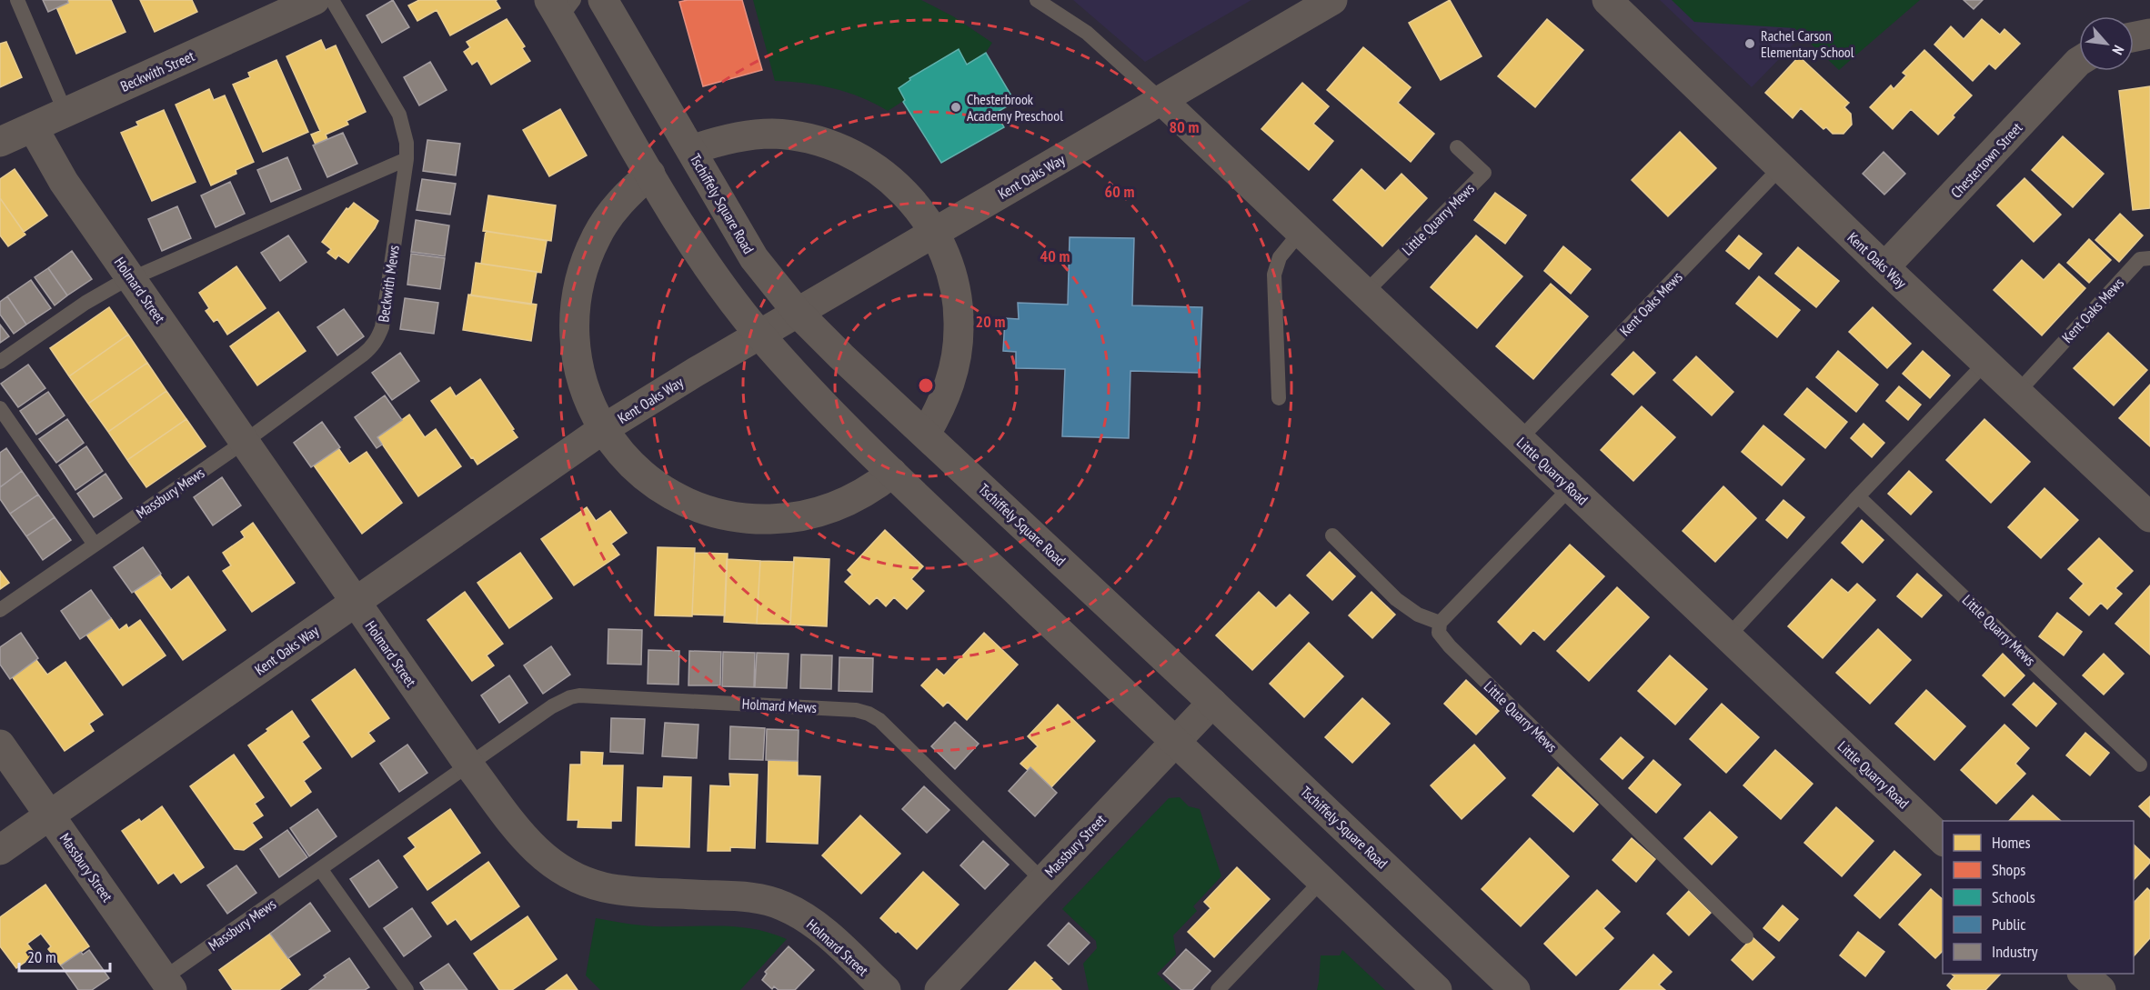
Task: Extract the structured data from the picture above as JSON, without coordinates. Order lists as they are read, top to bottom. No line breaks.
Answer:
{"streets":{"street":["Beckwith Street","Chestertown Street","Kent Oaks Way","Tschiffely Square Road","Holmard Street","Little Quarry Road","Massbury Street"],"lane":["Little Quarry Mews","Beckwith Mews","Kent Oaks Mews","Massbury Mews","Holmard Mews"]},"crossings":[["Beckwith Street","Holmard Street"],["Chestertown Street","Kent Oaks Way"],["Kent Oaks Way","Tschiffely Square Road"],["Kent Oaks Way","Holmard Street"],["Kent Oaks Way","Kent Oaks Mews"],["Kent Oaks Way","Little Quarry Road"],["Kent Oaks Way","Massbury Street"],["Tschiffely Square Road","Massbury Street"],["Little Quarry Mews","Little Quarry Road"],["Beckwith Mews","Holmard Street"],["Beckwith Mews","Massbury Mews"],["Holmard Street","Massbury Mews"],["Holmard Street","Holmard Mews"],["Kent Oaks Mews","Little Quarry Road"],["Massbury Mews","Holmard Mews"],["Massbury Mews","Massbury Street"],["Holmard Mews","Massbury Street"]],"places":["Rachel Carson Elementary School","Chesterbrook Academy Preschool"],"legend":["Homes","Shops","Schools","Public","Industry"],"scale_bar":"20 m","north":"bottom right","rings":["80 m","60 m","40 m","20 m"]}
